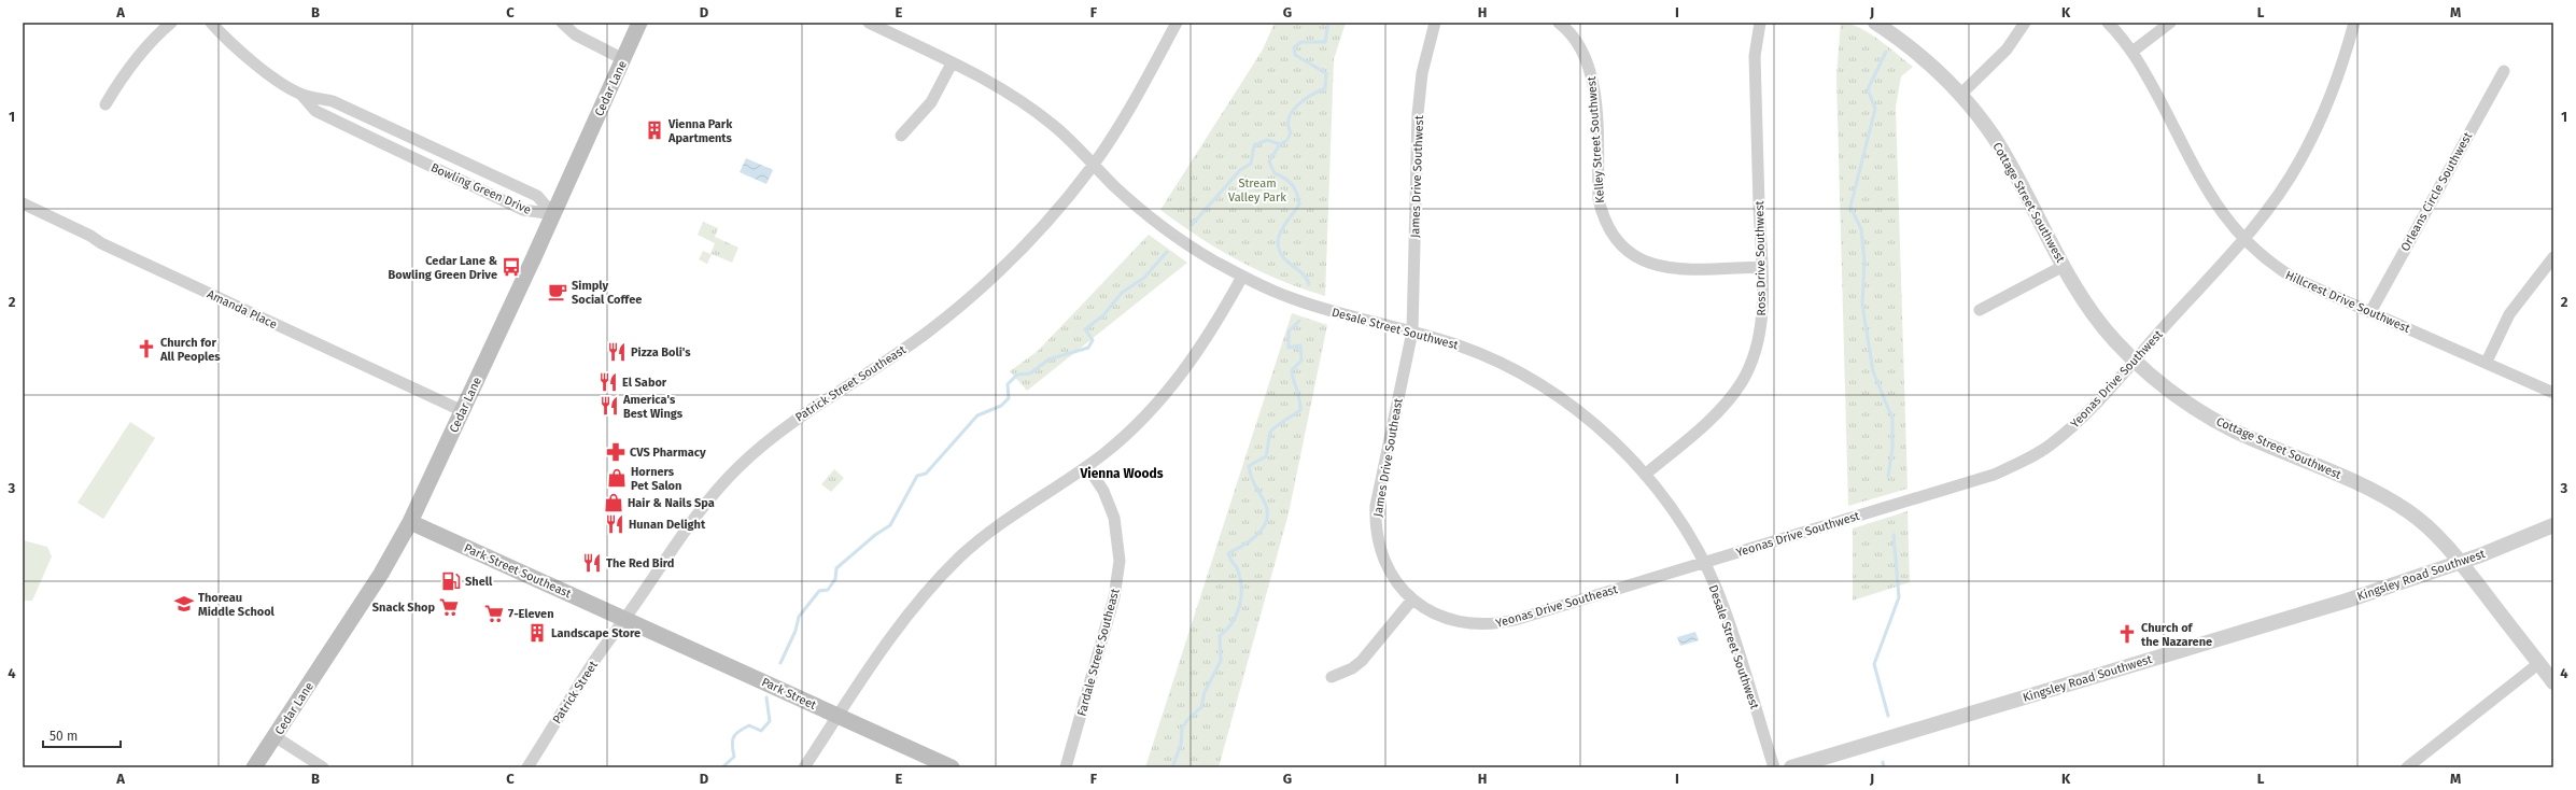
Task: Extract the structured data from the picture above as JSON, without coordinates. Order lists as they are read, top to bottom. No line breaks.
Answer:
{"streets":{"main road":["Cedar Lane","Park Street Southeast","Park Street"],"street":["Kelley Street Southwest","James Drive Southwest","Bowling Green Drive","Orleans Circle Southwest","Cottage Street Southwest","Ross Drive Southwest","Hillcrest Drive Southwest","Amanda Place","Desale Street Southwest","Yeonas Drive Southwest","Patrick Street Southeast","James Drive Southeast","Kingsley Road Southwest","Yeonas Drive Southeast","Fardale Street Southeast","Patrick Street"]},"crossings":[["Cedar Lane","Bowling Green Drive"],["Cedar Lane","Amanda Place"],["Cedar Lane","Park Street Southeast"],["Kelley Street Southwest","Ross Drive Southwest"],["James Drive Southwest","Desale Street Southwest"],["James Drive Southwest","James Drive Southeast"],["Orleans Circle Southwest","Hillcrest Drive Southwest"],["Cottage Street Southwest","Yeonas Drive Southwest"],["Cottage Street Southwest","Kingsley Road Southwest"],["Ross Drive Southwest","Desale Street Southwest"],["Hillcrest Drive Southwest","Yeonas Drive Southwest"],["Desale Street Southwest","Yeonas Drive Southwest"],["Desale Street Southwest","Patrick Street Southeast"],["Desale Street Southwest","James Drive Southeast"],["Desale Street Southwest","Yeonas Drive Southeast"],["Yeonas Drive Southwest","Yeonas Drive Southeast"],["Patrick Street Southeast","Park Street Southeast"],["Patrick Street Southeast","Patrick Street"],["Patrick Street Southeast","Park Street"],["James Drive Southeast","Yeonas Drive Southeast"],["Park Street Southeast","Patrick Street"],["Park Street Southeast","Park Street"],["Patrick Street","Park Street"]],"districts":["Vienna Woods"],"parks":["Stream Valley Park"],"places":{"building":["Vienna Park Apartments","Landscape Store"],"bus stop":["Cedar Lane & Bowling Green Drive"],"cafe":["Simply Social Coffee"],"church":["Church for All Peoples","Church of the Nazarene"],"restaurant":["Pizza Boli's","El Sabor","America's Best Wings","Hunan Delight","The Red Bird"],"pharmacy":["CVS Pharmacy"],"shop":["Horners Pet Salon","Hair & Nails Spa"],"fuel station":["Shell"],"school or university":["Thoreau Middle School"],"supermarket":["Snack Shop","7-Eleven"]},"scale_bar":"50 m","grid":{"columns":["A","B","C","D","E","F","G","H","I","J","K","L","M"],"rows":["1","2","3","4"]}}
